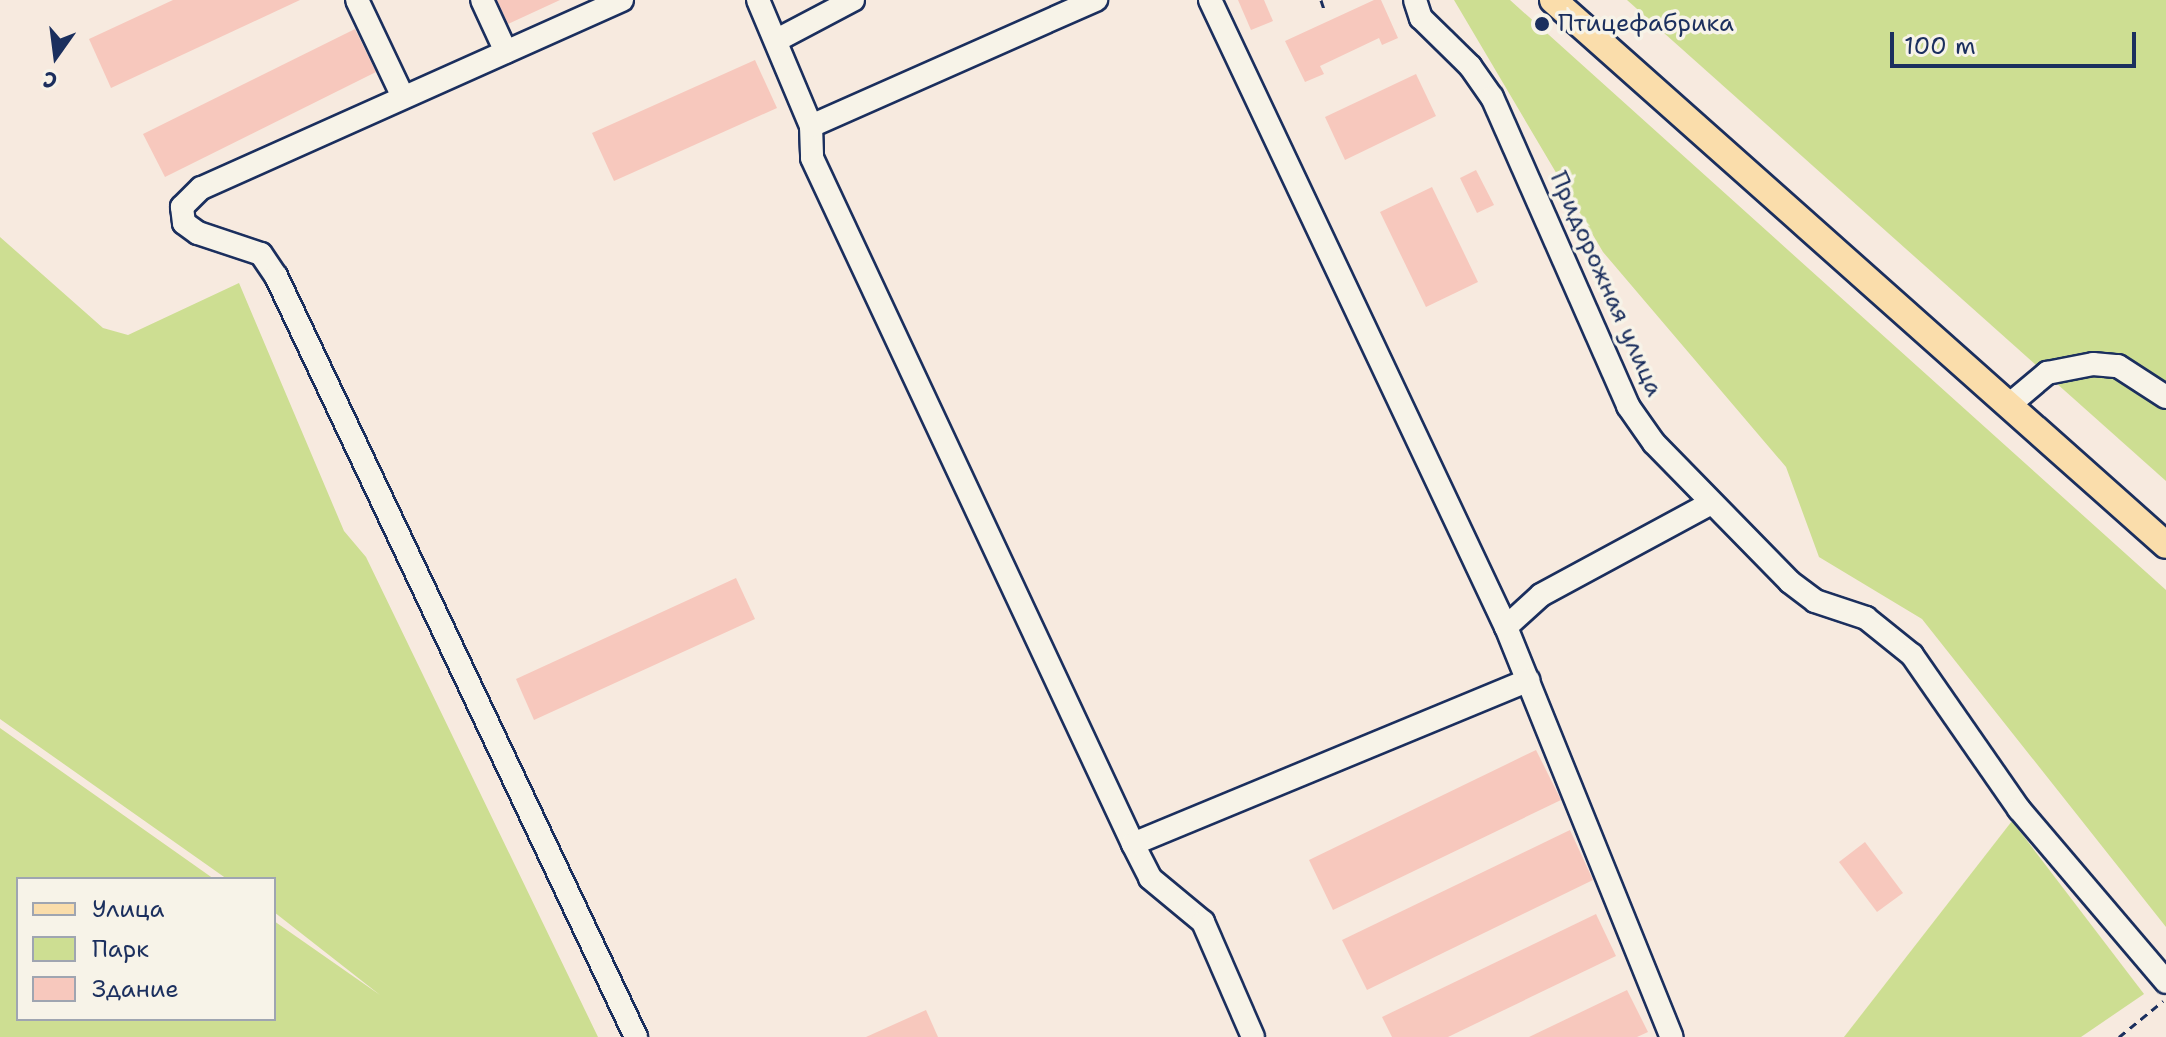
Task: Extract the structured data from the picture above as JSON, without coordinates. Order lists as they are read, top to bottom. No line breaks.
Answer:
{"streets":{"street":["Придорожная улица"]},"places":["Птицефабрика"],"legend":["Улица","Парк","Здание"],"scale_bar":"100 m","north":"bottom"}
